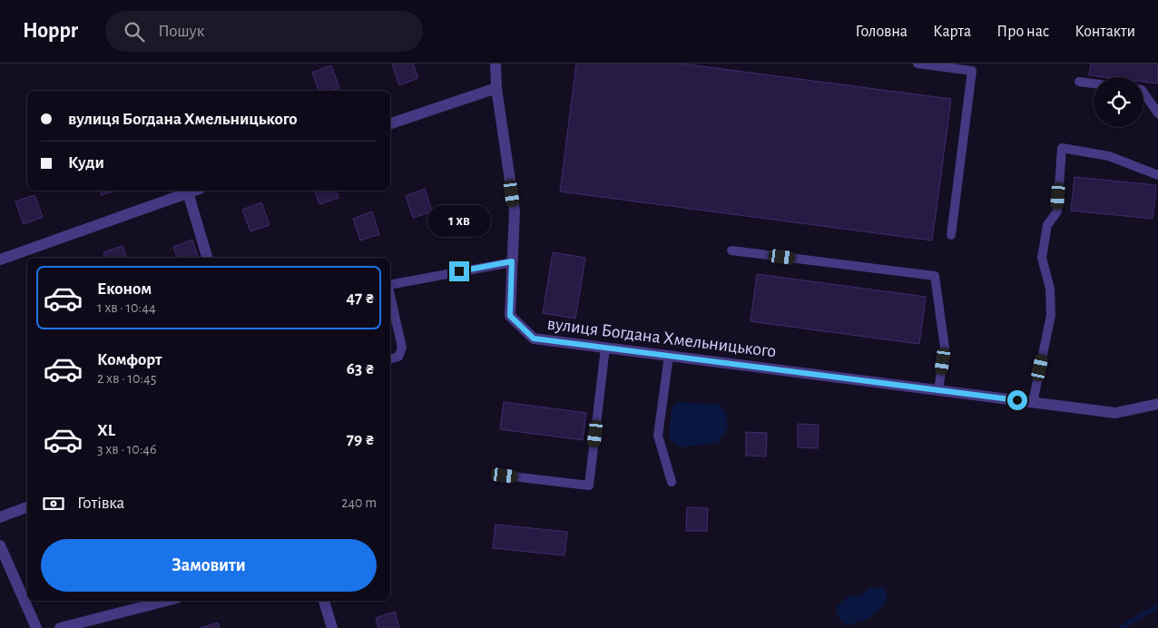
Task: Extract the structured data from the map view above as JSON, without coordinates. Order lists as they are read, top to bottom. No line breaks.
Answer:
{"streets":{"street":["вулиця Богдана Хмельницького"]},"page":{"header":"Hoppr","search":"Пошук","nav":["Головна","Карта","Про нас","Контакти"],"banner":["вулиця Богдана Хмельницького","Куди"],"bubble":"1 хв","list":[{"name":"Економ","note":"1 хв · 10:44","value":"47 ₴"},{"name":"Комфорт","note":"2 хв · 10:45","value":"63 ₴"},{"name":"XL","note":"3 хв · 10:46","value":"79 ₴"}],"pay":["Готівка","240 m"],"buttons":"Замовити"}}
